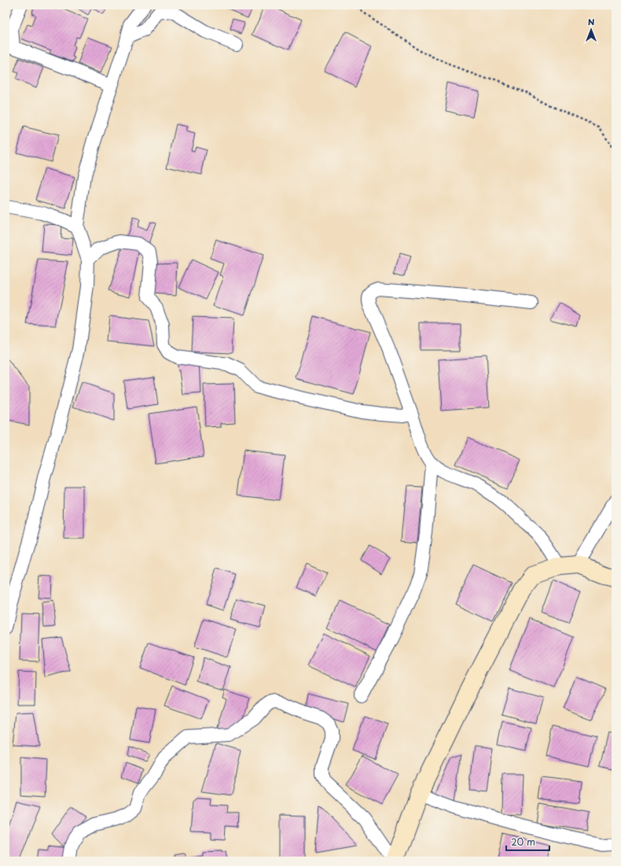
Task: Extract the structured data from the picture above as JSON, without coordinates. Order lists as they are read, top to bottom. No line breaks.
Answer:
{"scale_bar":"20 m","north":"top"}
